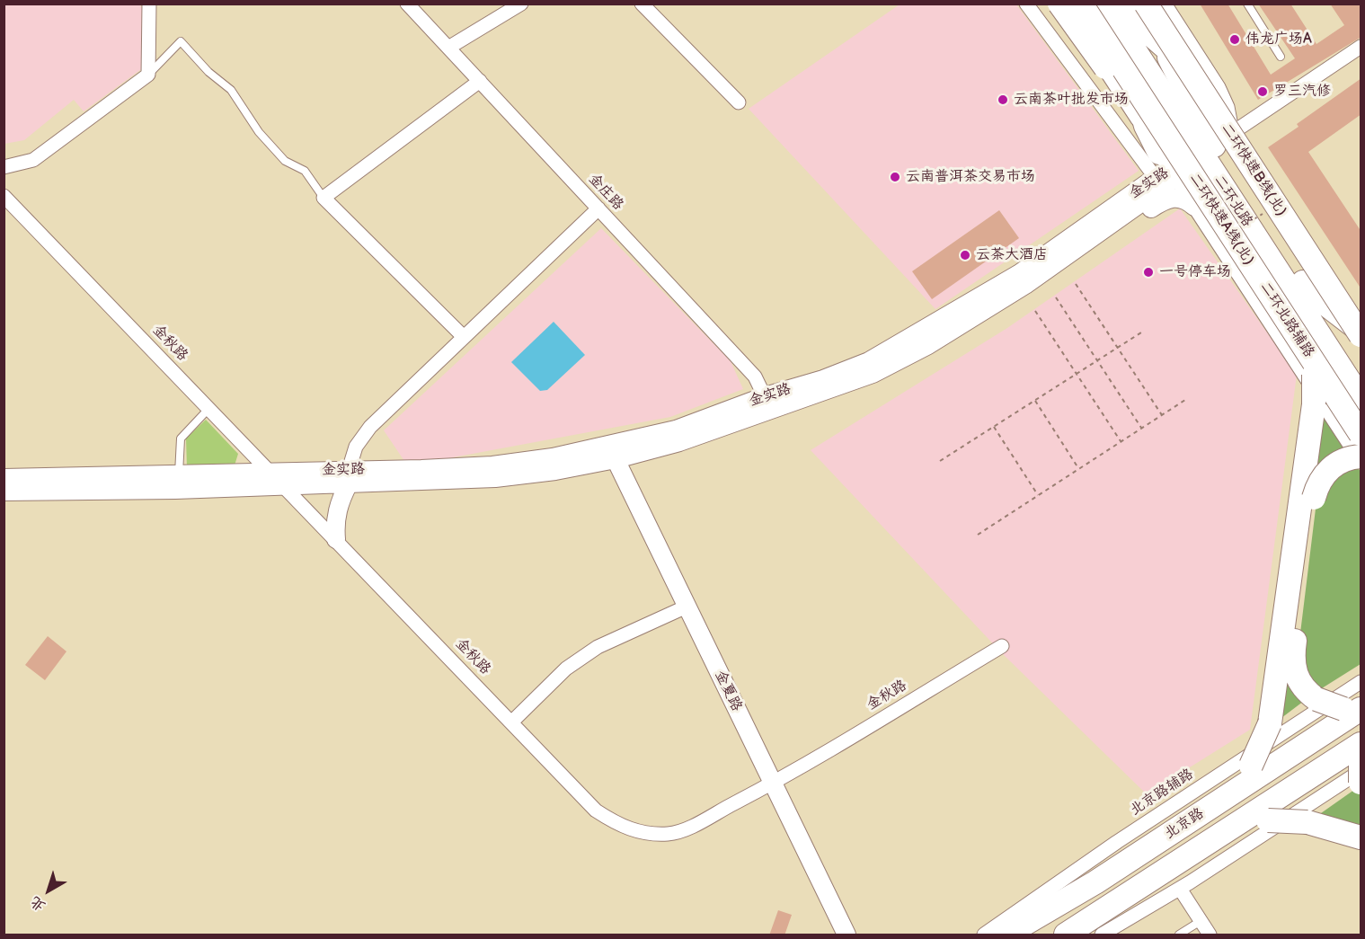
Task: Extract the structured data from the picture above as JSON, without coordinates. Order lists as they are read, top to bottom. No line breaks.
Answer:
{"streets":{"main road":["二环快速B线(北)","二环北路","二环快速A线(北)","北京路"],"street":["金实路","金庄路","二环北路辅路","金秋路","金夏路","北京路辅路"]},"crossings":[["金实路","金庄路"],["金实路","二环北路"],["金实路","二环北路辅路"],["金实路","金秋路"],["金实路","金夏路"],["金秋路","金夏路"]],"places":["伟龙广场A","罗三汽修","云南茶叶批发市场","云南普洱茶交易市场","云茶大酒店","一号停车场"],"north":"bottom left"}
